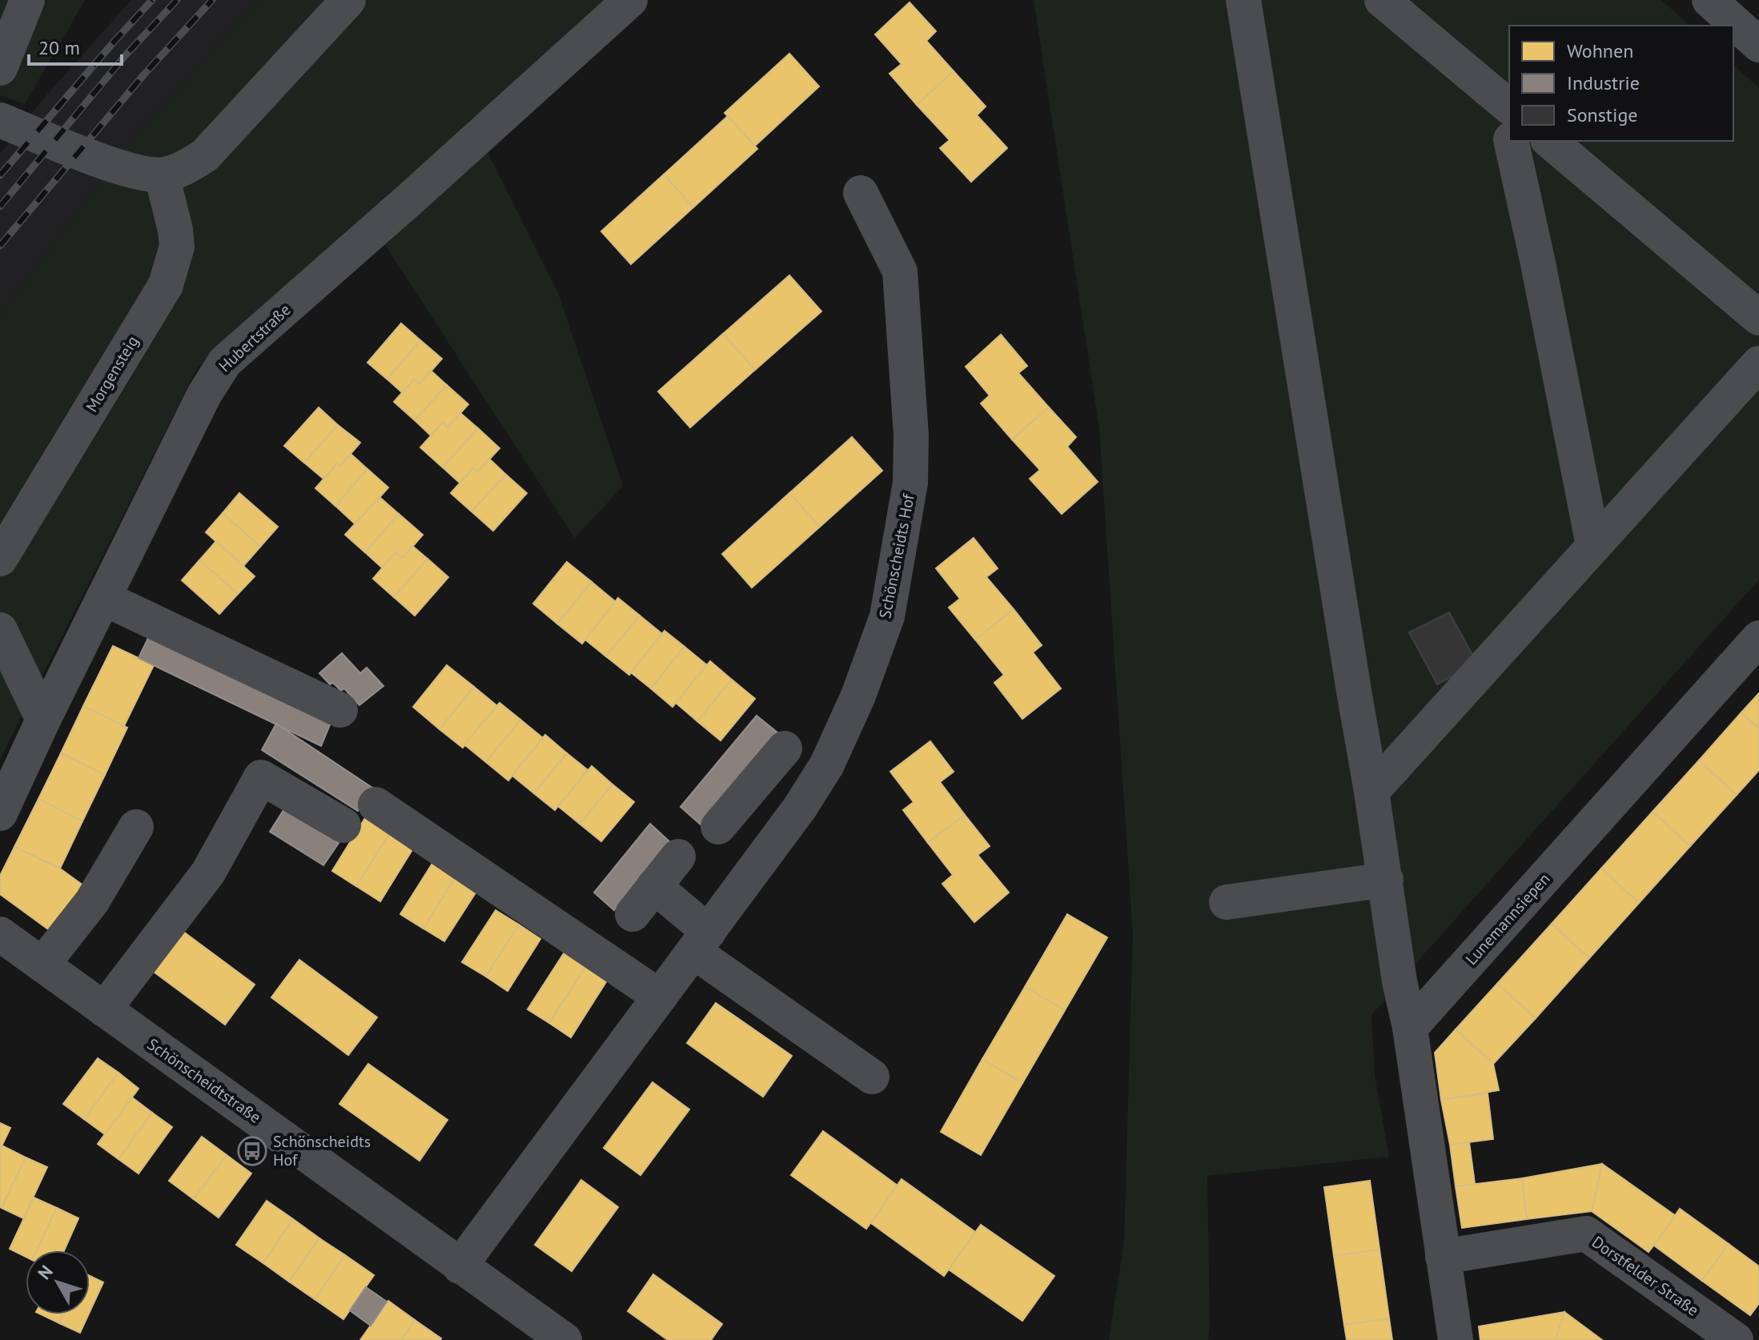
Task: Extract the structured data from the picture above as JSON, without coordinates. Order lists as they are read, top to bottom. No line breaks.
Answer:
{"streets":{"street":["Hubertstraße","Morgensteig","Schönscheidts Hof","Lunemannsiepen","Schönscheidtstraße","Dorstfelder Straße"]},"crossings":[["Schönscheidts Hof","Schönscheidtstraße"]],"places":{"bus stop":["Schönscheidts Hof"]},"legend":["Wohnen","Industrie","Sonstige"],"scale_bar":"20 m","north":"top left"}
